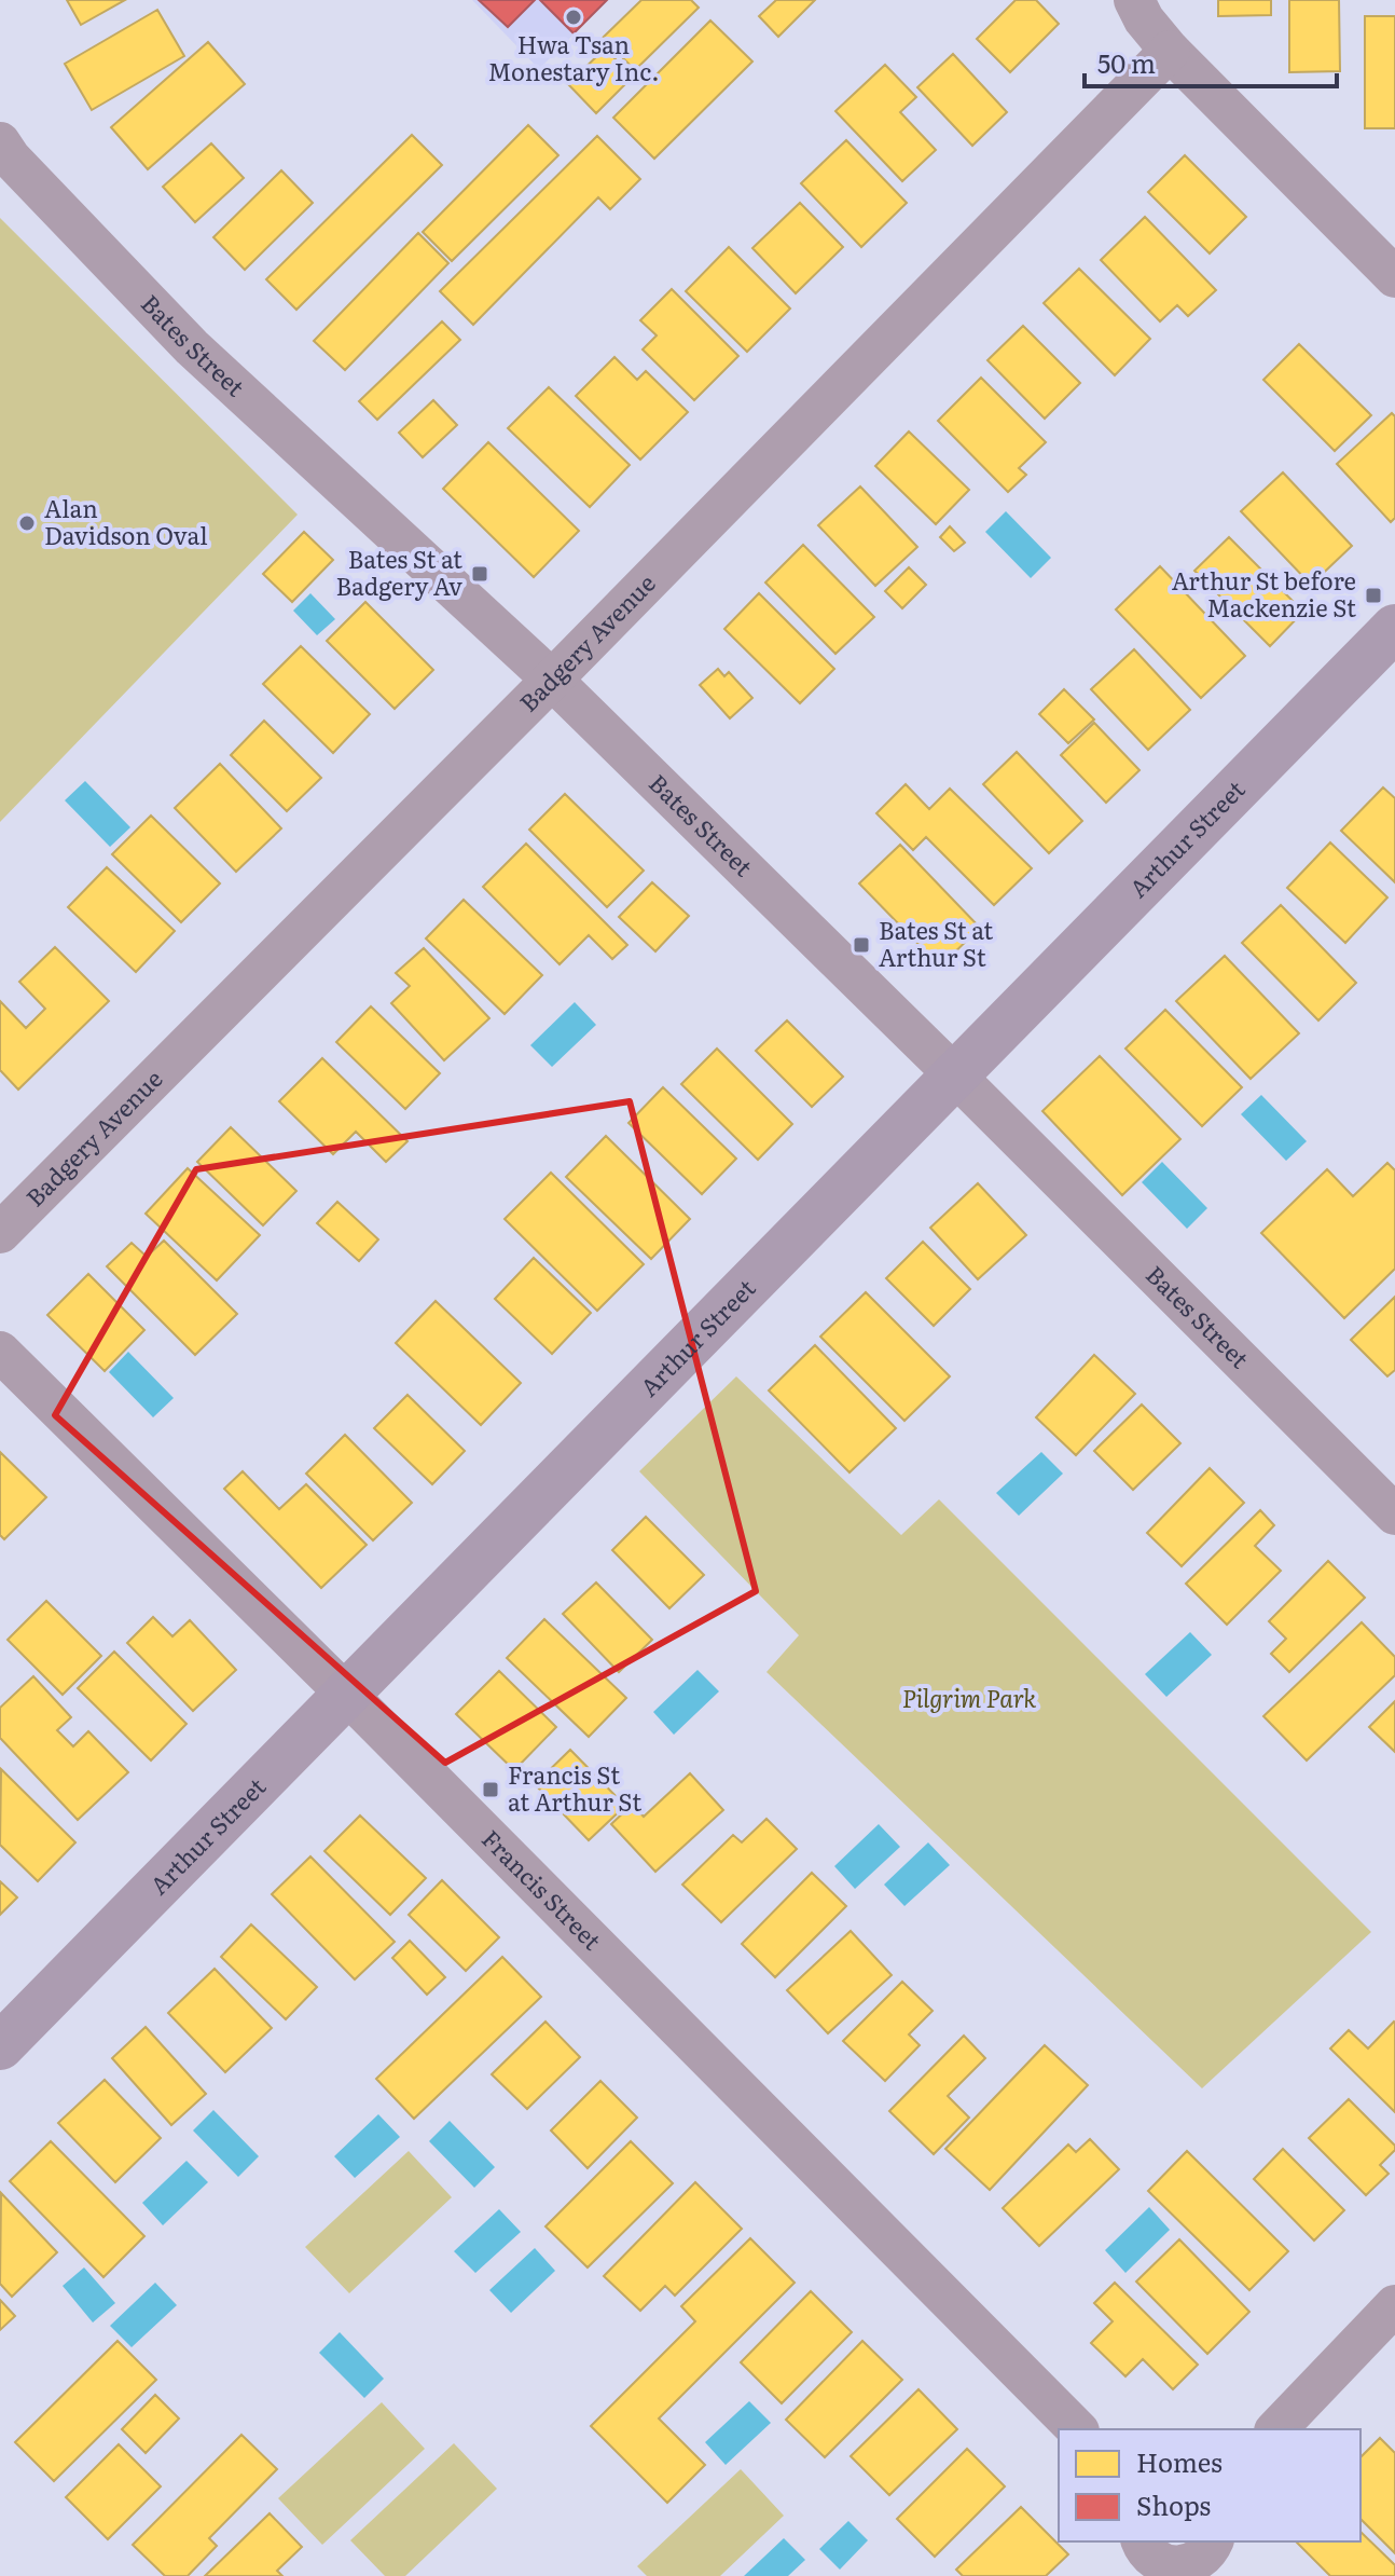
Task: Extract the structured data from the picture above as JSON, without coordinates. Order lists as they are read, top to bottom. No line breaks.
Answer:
{"streets":{"main road":["Arthur Street"],"street":["Bates Street","Badgery Avenue","Francis Street"]},"crossings":[["Bates Street","Badgery Avenue"],["Bates Street","Arthur Street"],["Arthur Street","Francis Street"]],"parks":["Pilgrim Park"],"places":{"other":["Hwa Tsan Monestary Inc.","Alan Davidson Oval"],"transit":["Bates St at Badgery Av","Arthur St before Mackenzie St","Bates St at Arthur St","Francis St at Arthur St"]},"legend":["Homes","Shops"],"scale_bar":"50 m"}
